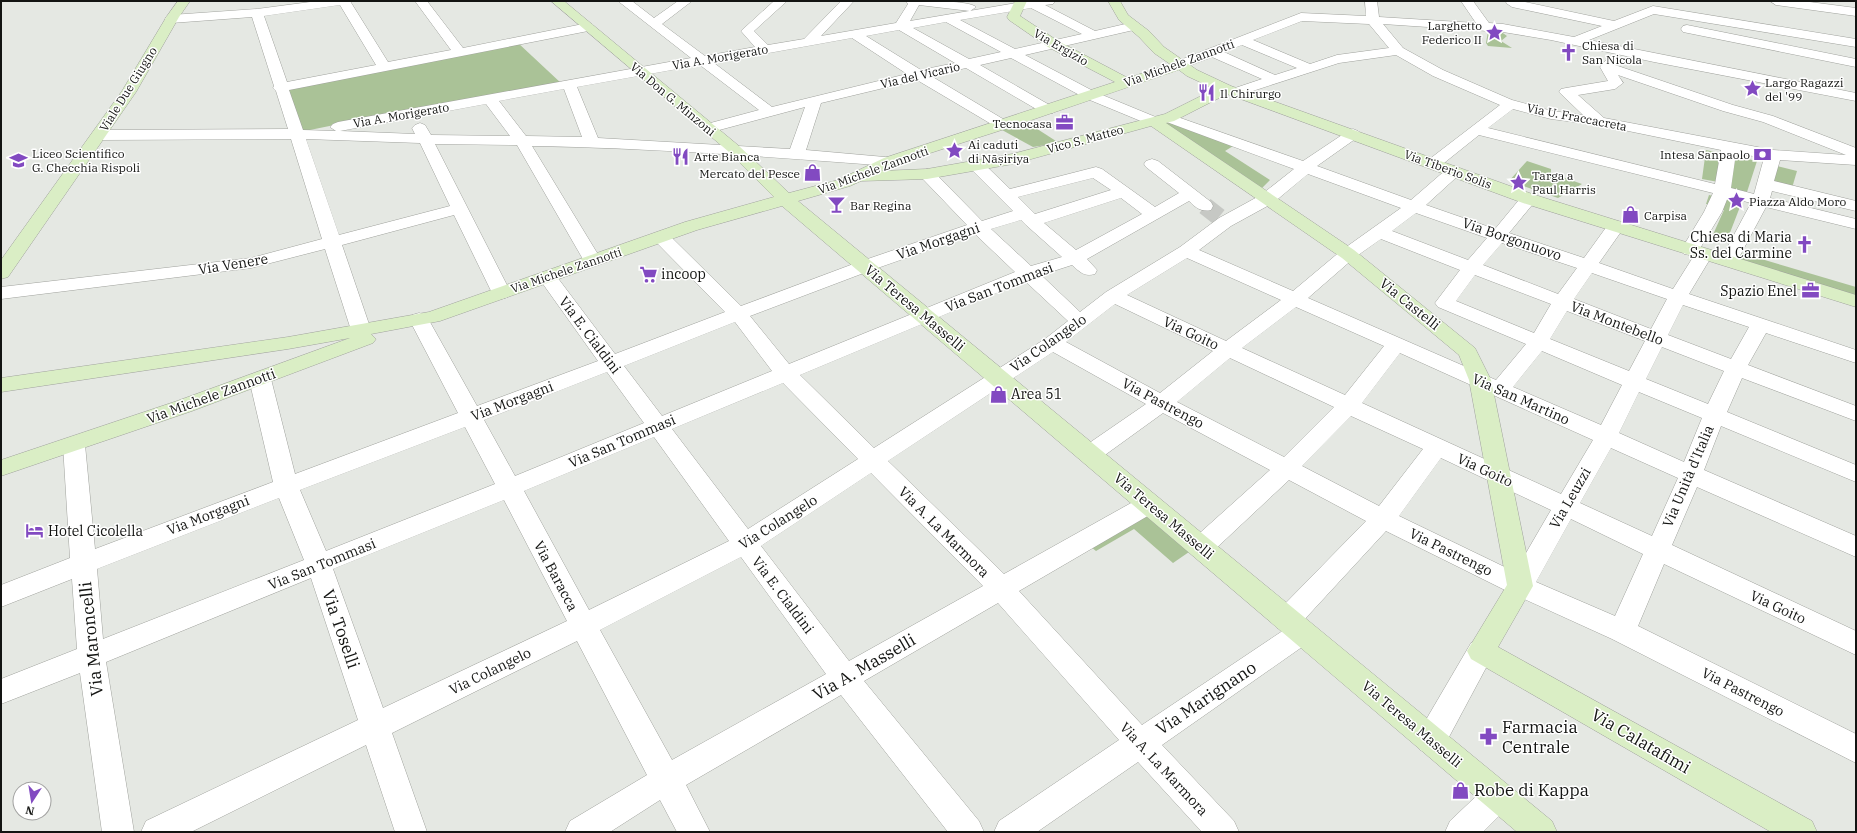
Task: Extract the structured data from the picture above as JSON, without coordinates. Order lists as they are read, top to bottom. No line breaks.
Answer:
{"streets":{"street":["Via Ergizio","Via A. Morigerato","Via Michele Zannotti","Via del Vicario","Viale Due Giugno","Via Don G. Minzoni","Via U. Fraccacreta","Vico S. Matteo","Via Tiberio Solis","Via Borgonuovo","Via Morgagni","Via Venere","Via San Tommasi","Via Castelli","Via Teresa Masselli","Via Montebello","Via Goito","Via E. Cialdini","Via Colangelo","Via San Martino","Via Pastrengo","Via Unità d'Italia","Via Leuzzi","Via A. La Marmora","Via Baracca","Via Toselli","Via Maroncelli","Via A. Masselli","Via Marignano","Via Calatafimi"]},"crossings":[["Via Ergizio","Via A. Morigerato"],["Via Ergizio","Via Michele Zannotti"],["Via Ergizio","Via del Vicario"],["Via A. Morigerato","Via Don G. Minzoni"],["Via A. Morigerato","Via Borgonuovo"],["Via Michele Zannotti","Via Don G. Minzoni"],["Via Michele Zannotti","Via U. Fraccacreta"],["Via Michele Zannotti","Vico S. Matteo"],["Via Michele Zannotti","Via Tiberio Solis"],["Via Michele Zannotti","Via Borgonuovo"],["Via Michele Zannotti","Via Teresa Masselli"],["Via Michele Zannotti","Via E. Cialdini"],["Via Michele Zannotti","Via A. La Marmora"],["Via Michele Zannotti","Via Baracca"],["Via Michele Zannotti","Via Toselli"],["Via Michele Zannotti","Via Maroncelli"],["Via del Vicario","Via Don G. Minzoni"],["Via del Vicario","Via Tiberio Solis"],["Via del Vicario","Via Borgonuovo"],["Via Don G. Minzoni","Via Teresa Masselli"],["Vico S. Matteo","Via Tiberio Solis"],["Vico S. Matteo","Via Borgonuovo"],["Vico S. Matteo","Via Castelli"],["Via Tiberio Solis","Via Colangelo"],["Via Tiberio Solis","Via Leuzzi"],["Via Borgonuovo","Via Castelli"],["Via Borgonuovo","Via Colangelo"],["Via Borgonuovo","Via Unità d'Italia"],["Via Borgonuovo","Via Leuzzi"],["Via Morgagni","Via Teresa Masselli"],["Via Morgagni","Via E. Cialdini"],["Via Morgagni","Via A. La Marmora"],["Via Morgagni","Via Baracca"],["Via Morgagni","Via Toselli"],["Via Morgagni","Via Maroncelli"],["Via San Tommasi","Via Teresa Masselli"],["Via San Tommasi","Via E. Cialdini"],["Via San Tommasi","Via A. La Marmora"],["Via San Tommasi","Via Baracca"],["Via San Tommasi","Via Toselli"],["Via San Tommasi","Via Maroncelli"],["Via Castelli","Via Goito"],["Via Castelli","Via Colangelo"],["Via Castelli","Via San Martino"],["Via Castelli","Via Pastrengo"],["Via Castelli","Via Leuzzi"],["Via Teresa Masselli","Via Colangelo"],["Via Teresa Masselli","Via Leuzzi"],["Via Teresa Masselli","Via A. Masselli"],["Via Teresa Masselli","Via Marignano"],["Via Montebello","Via Unità d'Italia"],["Via Montebello","Via Leuzzi"],["Via Goito","Via Colangelo"],["Via Goito","Via Unità d'Italia"],["Via Goito","Via Leuzzi"],["Via Goito","Via Marignano"],["Via E. Cialdini","Via Colangelo"],["Via E. Cialdini","Via A. Masselli"],["Via Colangelo","Via San Martino"],["Via Colangelo","Via Pastrengo"],["Via Colangelo","Via A. La Marmora"],["Via Colangelo","Via Baracca"],["Via Colangelo","Via Toselli"],["Via San Martino","Via Unità d'Italia"],["Via San Martino","Via Leuzzi"],["Via Pastrengo","Via Unità d'Italia"],["Via Pastrengo","Via Leuzzi"],["Via Pastrengo","Via Marignano"],["Via Leuzzi","Via Calatafimi"],["Via A. La Marmora","Via A. Masselli"],["Via A. La Marmora","Via Marignano"],["Via Baracca","Via A. Masselli"]],"places":{"place":["Larghetto Federico II","Largo Ragazzi del '99","Ai caduti di Nāṣiriya","Targa a Paul Harris","Piazza Aldo Moro"],"church":["Chiesa di San Nicola","Chiesa di Maria Ss. del Carmine"],"restaurant":["Il Chirurgo","Arte Bianca"],"office":["Tecnocasa","Spazio Enel"],"bank":["Intesa Sanpaolo"],"school or university":["Liceo Scientifico G. Checchia Rispoli"],"shop":["Mercato del Pesce","Carpisa","Area 51","Robe di Kappa"],"bar":["Bar Regina"],"supermarket":["incoop"],"hotel":["Hotel Cicolella"],"pharmacy":["Farmacia Centrale"]},"north":"bottom"}
